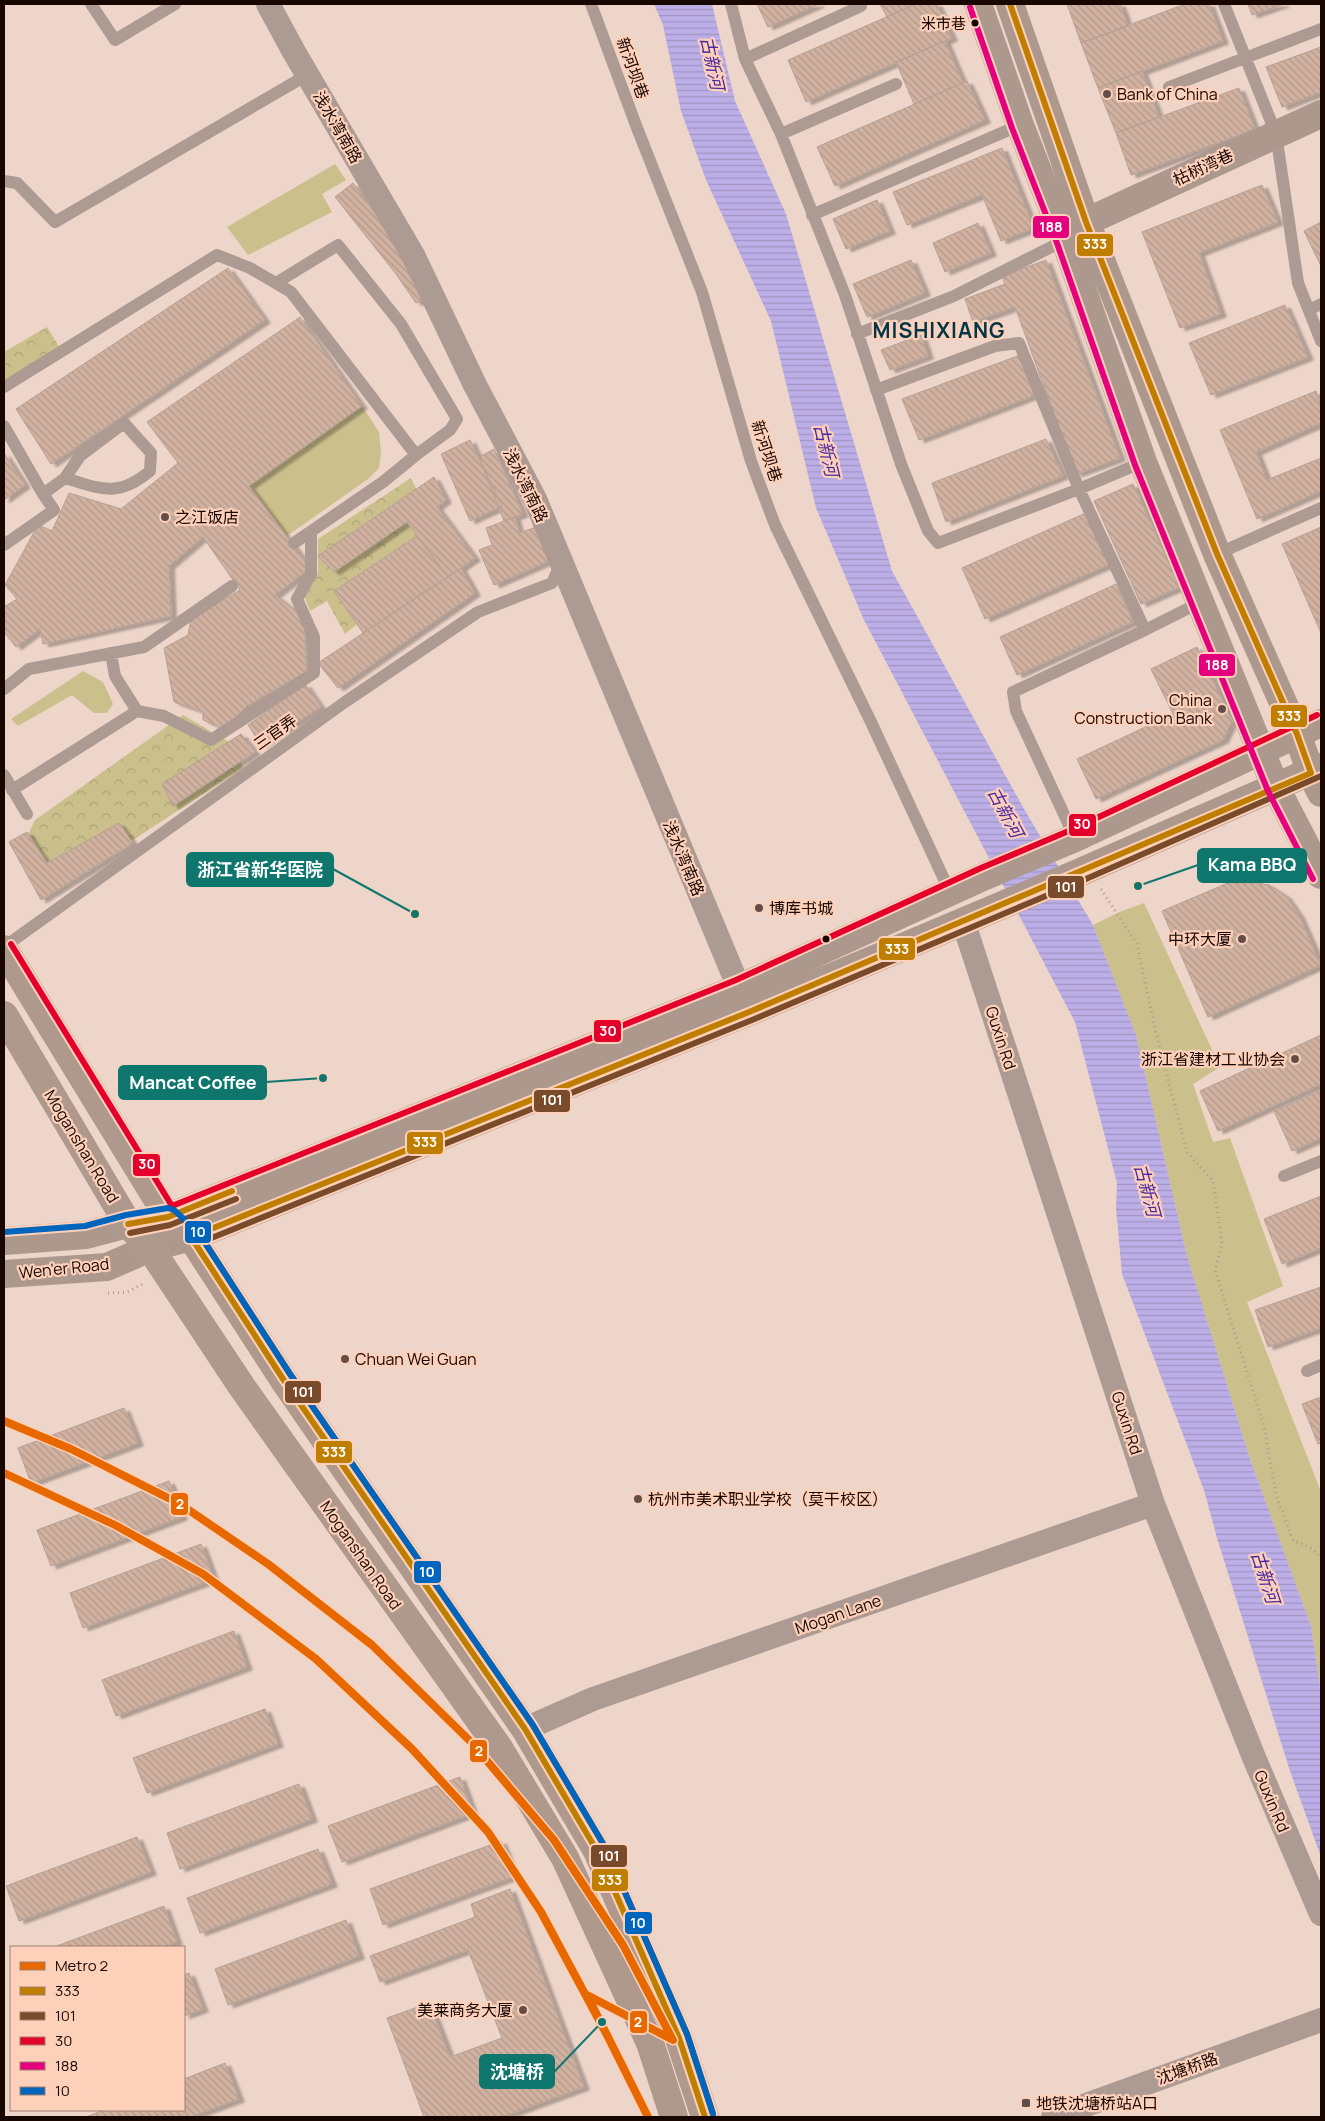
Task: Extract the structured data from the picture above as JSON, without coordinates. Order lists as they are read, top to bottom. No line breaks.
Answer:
{"streets":{"main road":["枯树湾巷","Moganshan Road","Wen'er Road"],"street":["浅水湾南路","Guxin Rd","Mogan Lane","沈塘桥路"],"lane":["新河坝巷","三官弄"]},"crossings":[["新河坝巷","Wen'er Road"],["浅水湾南路","三官弄"],["浅水湾南路","Wen'er Road"],["Guxin Rd","Wen'er Road"],["Guxin Rd","Mogan Lane"],["Moganshan Road","Wen'er Road"]],"districts":["MISHIXIANG"],"water":["古新河"],"places":{"other":["米市巷","Bank of China","之江饭店","China Construction Bank","Kama BBQ","博库书城","浙江省新华医院","中环大厦","浙江省建材工业协会","Mancat Coffee","Chuan Wei Guan","杭州市美术职业学校（莫干校区）","美莱商务大厦","沈塘桥"],"transit":["地铁沈塘桥站A口"]},"lines":["transit line 333","transit line 188","transit line 30","transit line 101","transit line 10","metro line 2"],"legend":["Metro 2","333","101","30","188","10"]}
